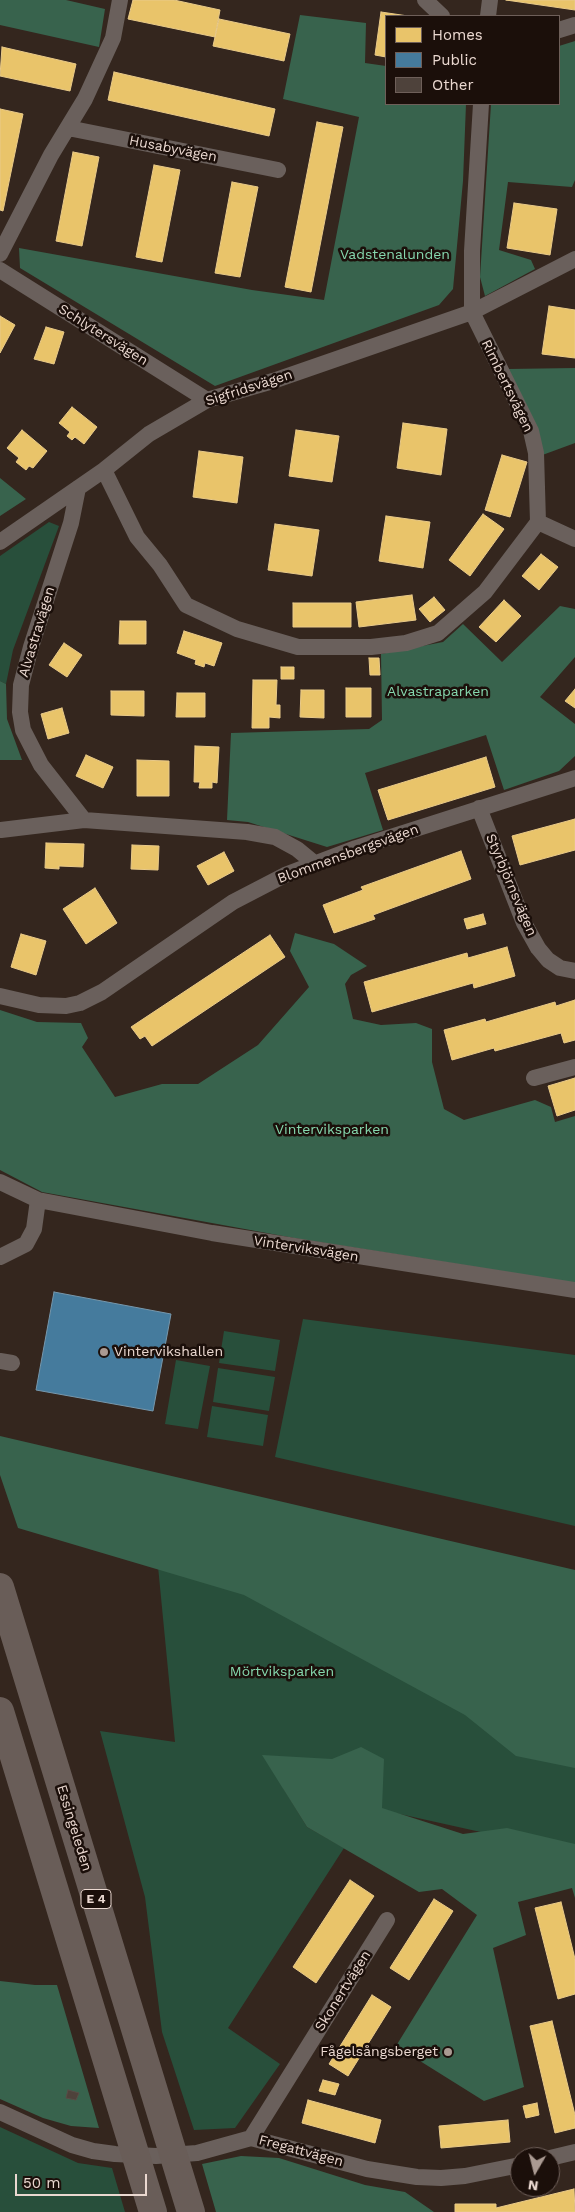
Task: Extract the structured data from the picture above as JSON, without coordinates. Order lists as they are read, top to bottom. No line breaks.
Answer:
{"streets":{"highway":["Essingeleden","E 4"],"street":["Husabyvägen","Schlytersvägen","Rimbertsvägen","Sigfridsvägen","Alvastravägen","Blommensbergsvägen","Styrbjörnsvägen","Vinterviksvägen","Skonertvägen","Fregattvägen"]},"crossings":[["Schlytersvägen","Sigfridsvägen"],["Rimbertsvägen","Sigfridsvägen"],["Sigfridsvägen","Alvastravägen"],["Blommensbergsvägen","Styrbjörnsvägen"],["Skonertvägen","Fregattvägen"]],"parks":["Vadstenalunden","Alvastraparken","Vinterviksparken","Mörtviksparken"],"places":["Vintervikshallen","Fågelsångsberget"],"legend":["Homes","Public","Other"],"scale_bar":"50 m","north":"bottom"}
